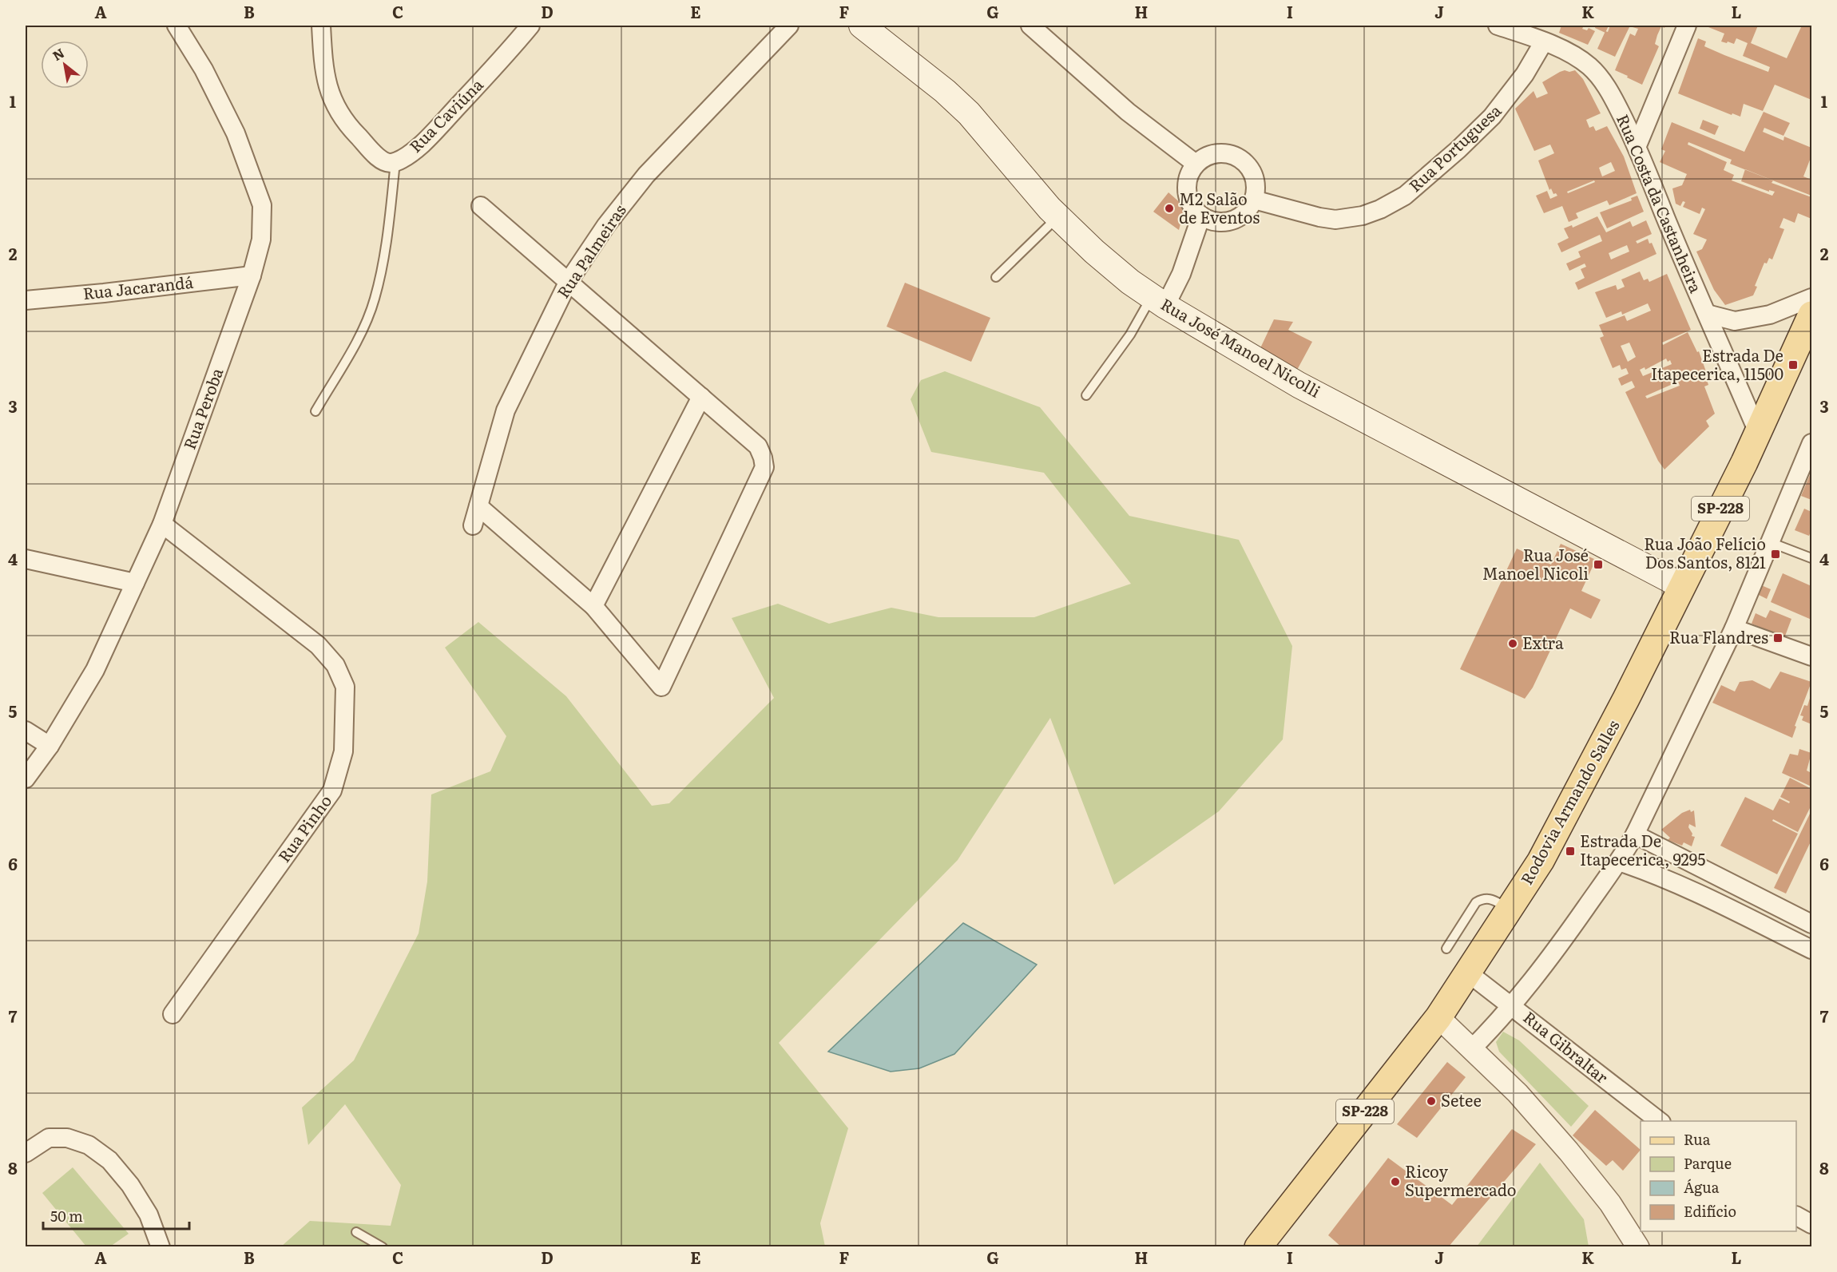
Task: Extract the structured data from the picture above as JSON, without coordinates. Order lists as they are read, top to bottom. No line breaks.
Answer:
{"streets":{"main road":["Rua José Manoel Nicolli","SP-228","Rodovia Armando Salles"],"street":["Rua Caviúna","Rua Portuguesa","Rua Costa da Castanheira","Rua Palmeiras","Rua Jacarandá","Rua Peroba","Rua Pinho","Rua Gibraltar"]},"crossings":[["Rua Portuguesa","Rua Costa da Castanheira"],["Rua Costa da Castanheira","Rodovia Armando Salles"],["Rua Jacarandá","Rua Peroba"],["Rua José Manoel Nicolli","Rodovia Armando Salles"],["Rua Peroba","Rua Pinho"],["Rodovia Armando Salles","Rua Gibraltar"]],"places":{"other":["M2 Salão de Eventos","Extra","Setee","Ricoy Supermercado"],"transit":["Estrada De Itapecerica, 11500","Rua João Felício Dos Santos, 8121","Rua José Manoel Nicoli","Rua Flandres","Estrada De Itapecerica, 9295"]},"legend":["Rua","Parque","Água","Edifício"],"scale_bar":"50 m","north":"top left","grid":{"columns":["A","B","C","D","E","F","G","H","I","J","K","L"],"rows":["1","2","3","4","5","6","7","8"]}}
